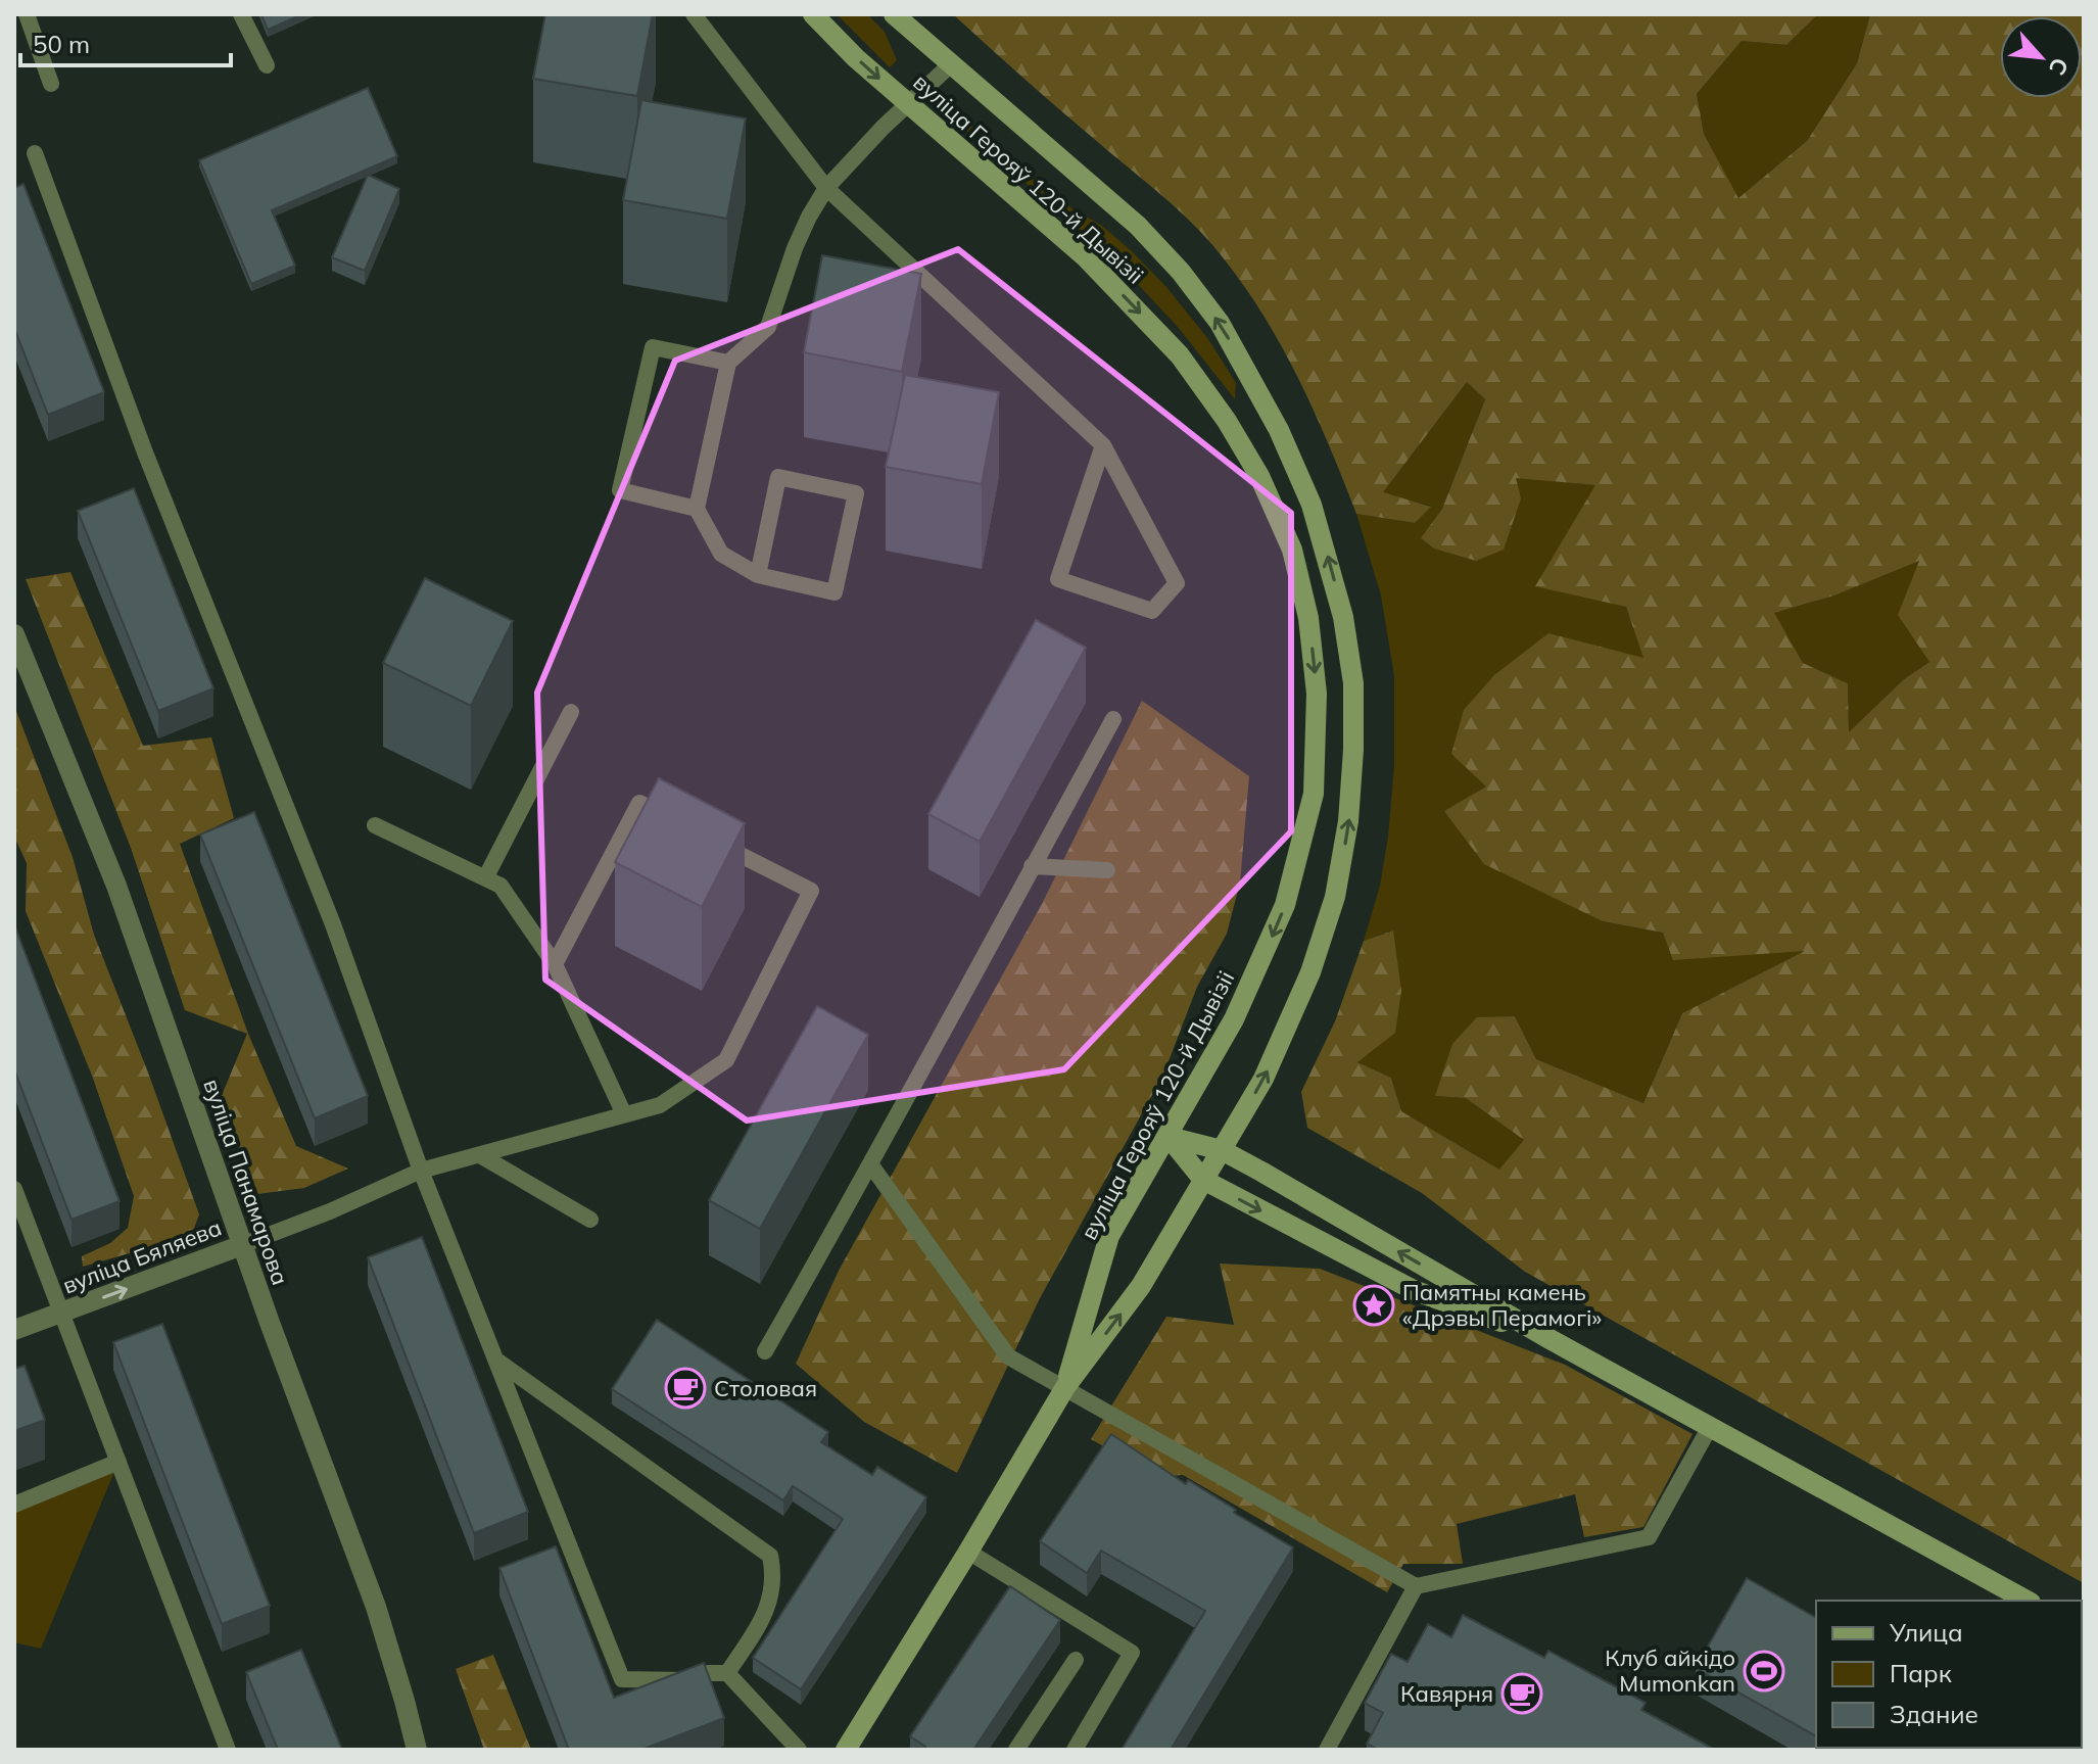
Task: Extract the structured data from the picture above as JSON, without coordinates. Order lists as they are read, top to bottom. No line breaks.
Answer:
{"streets":{"street":["вуліца Герояў 120-й Дывізіі","вуліца Панамарова","вуліца Бяляева"]},"crossings":[["вуліца Панамарова","вуліца Бяляева"]],"places":{"place":["Памятны камень «Дрэвы Перамогі»"],"cafe":["Столовая","Кавярня"],"sports":["Клуб айкідо Mumonkan"]},"legend":["Улица","Парк","Здание"],"scale_bar":"50 m","north":"bottom right"}
